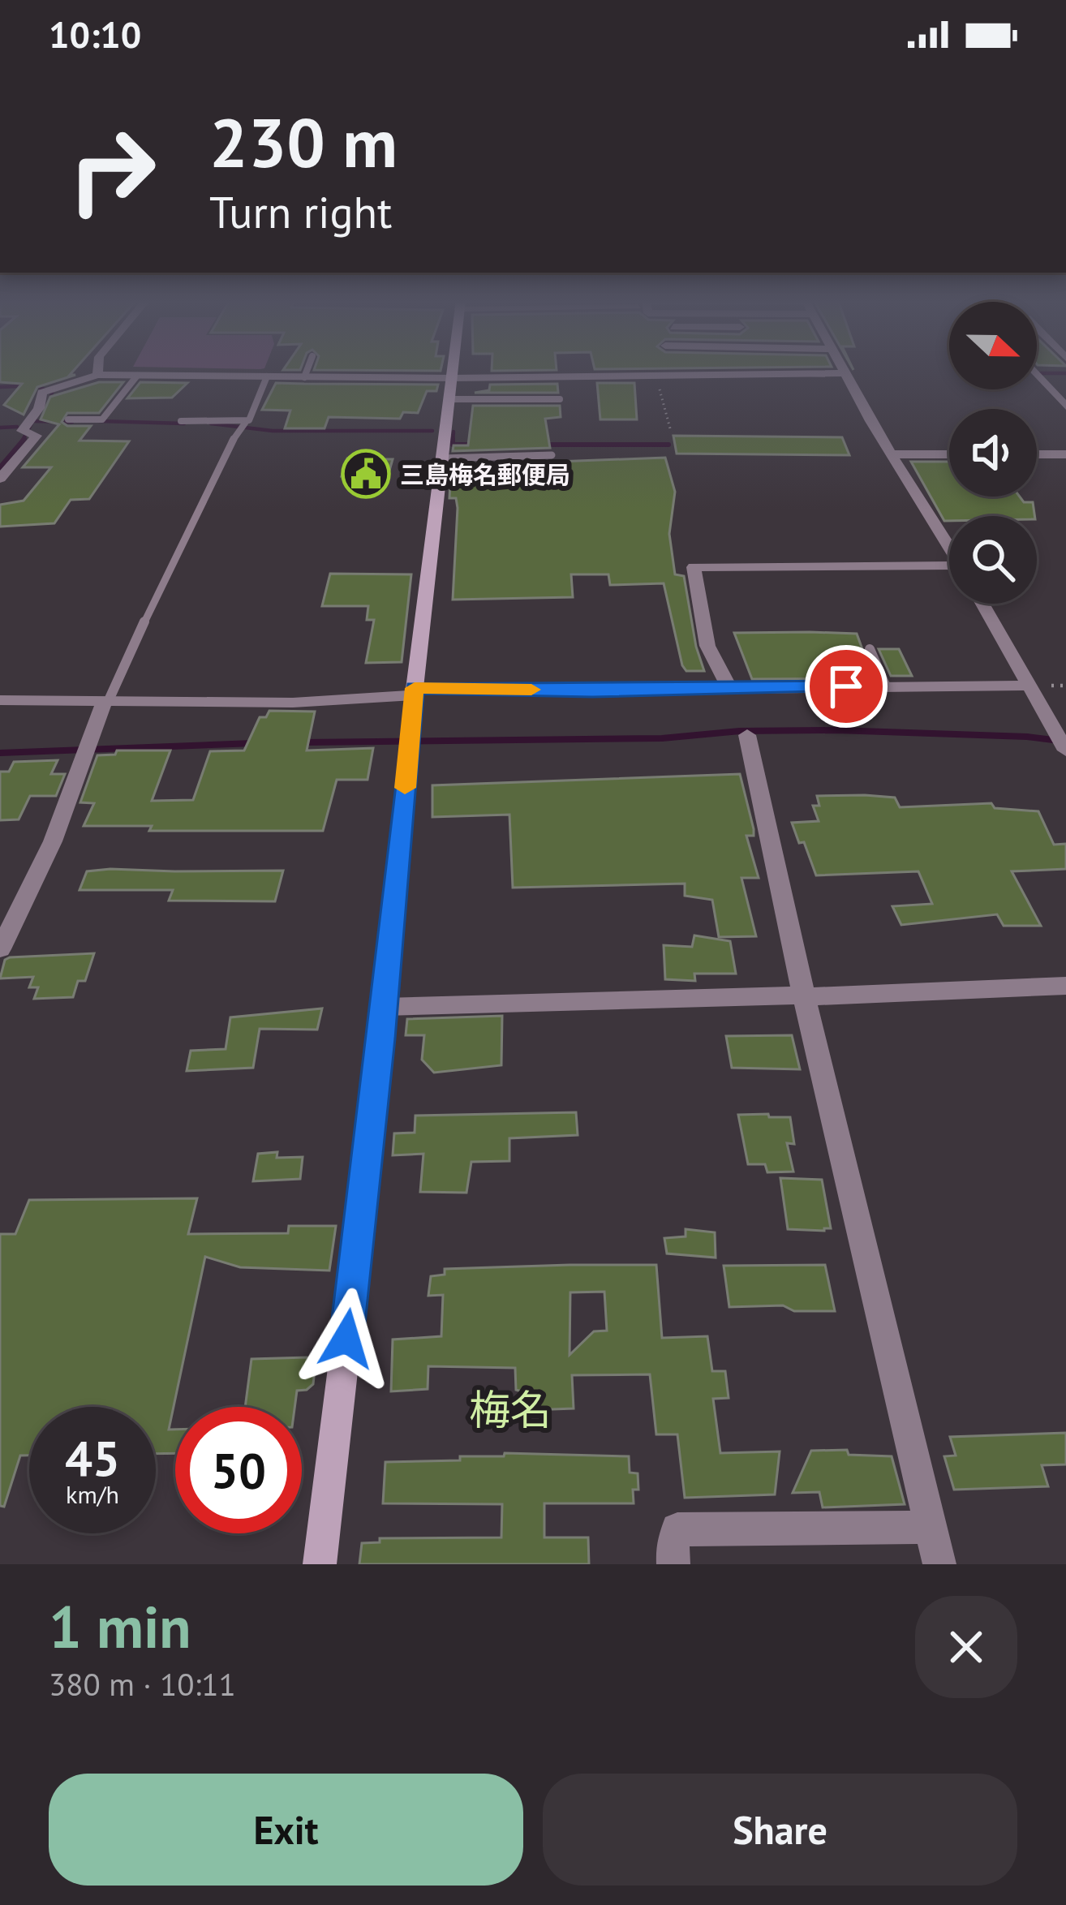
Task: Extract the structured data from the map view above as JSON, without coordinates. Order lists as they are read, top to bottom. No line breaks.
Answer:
{"districts":["梅名"],"places":{"public building":["三島梅名郵便局"]},"north":"right","page":{"status":"10:10","turn":["230 m","Turn right"],"speed":"45 km/h","limit":"50","heading":["1 min","380 m · 10:11"],"buttons":["Exit","Share"]}}
